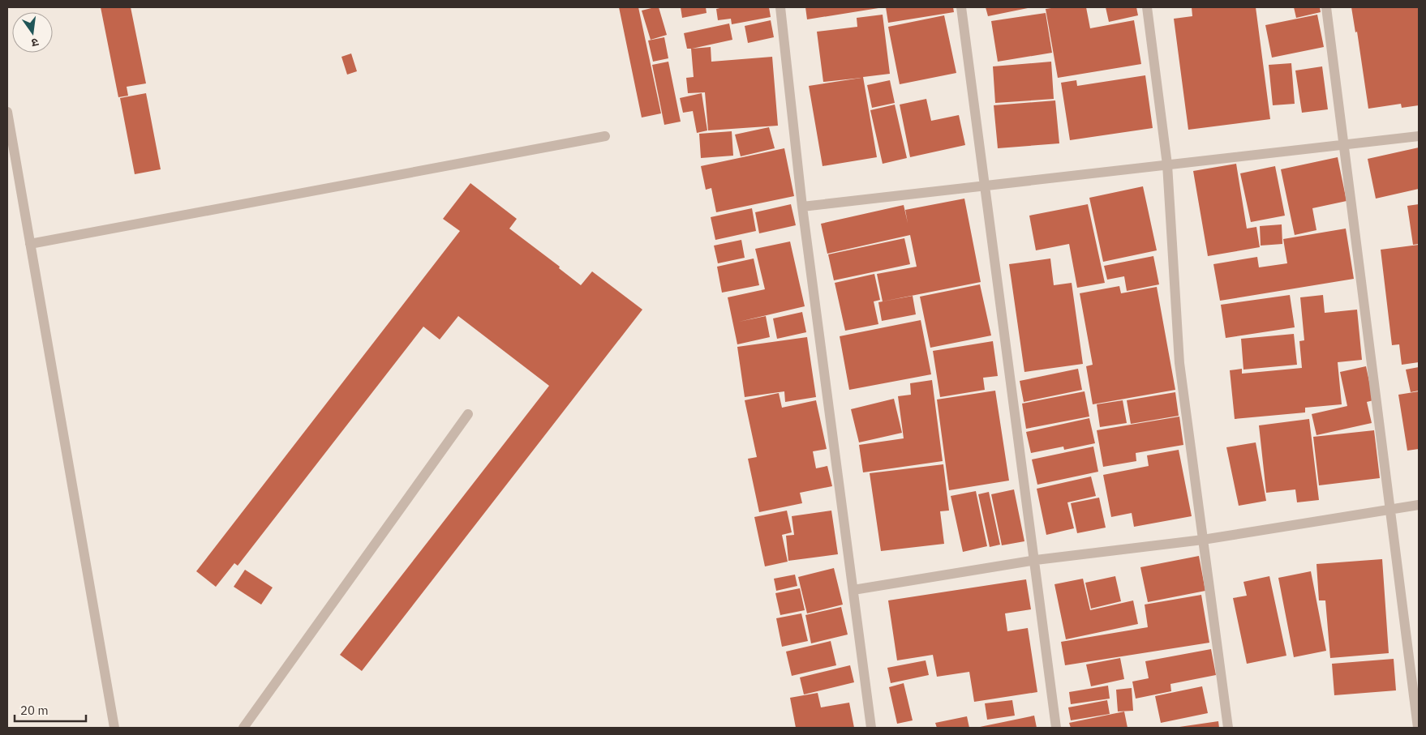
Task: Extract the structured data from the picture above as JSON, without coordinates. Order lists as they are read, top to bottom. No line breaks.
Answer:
{"scale_bar":"20 m","north":"bottom"}
